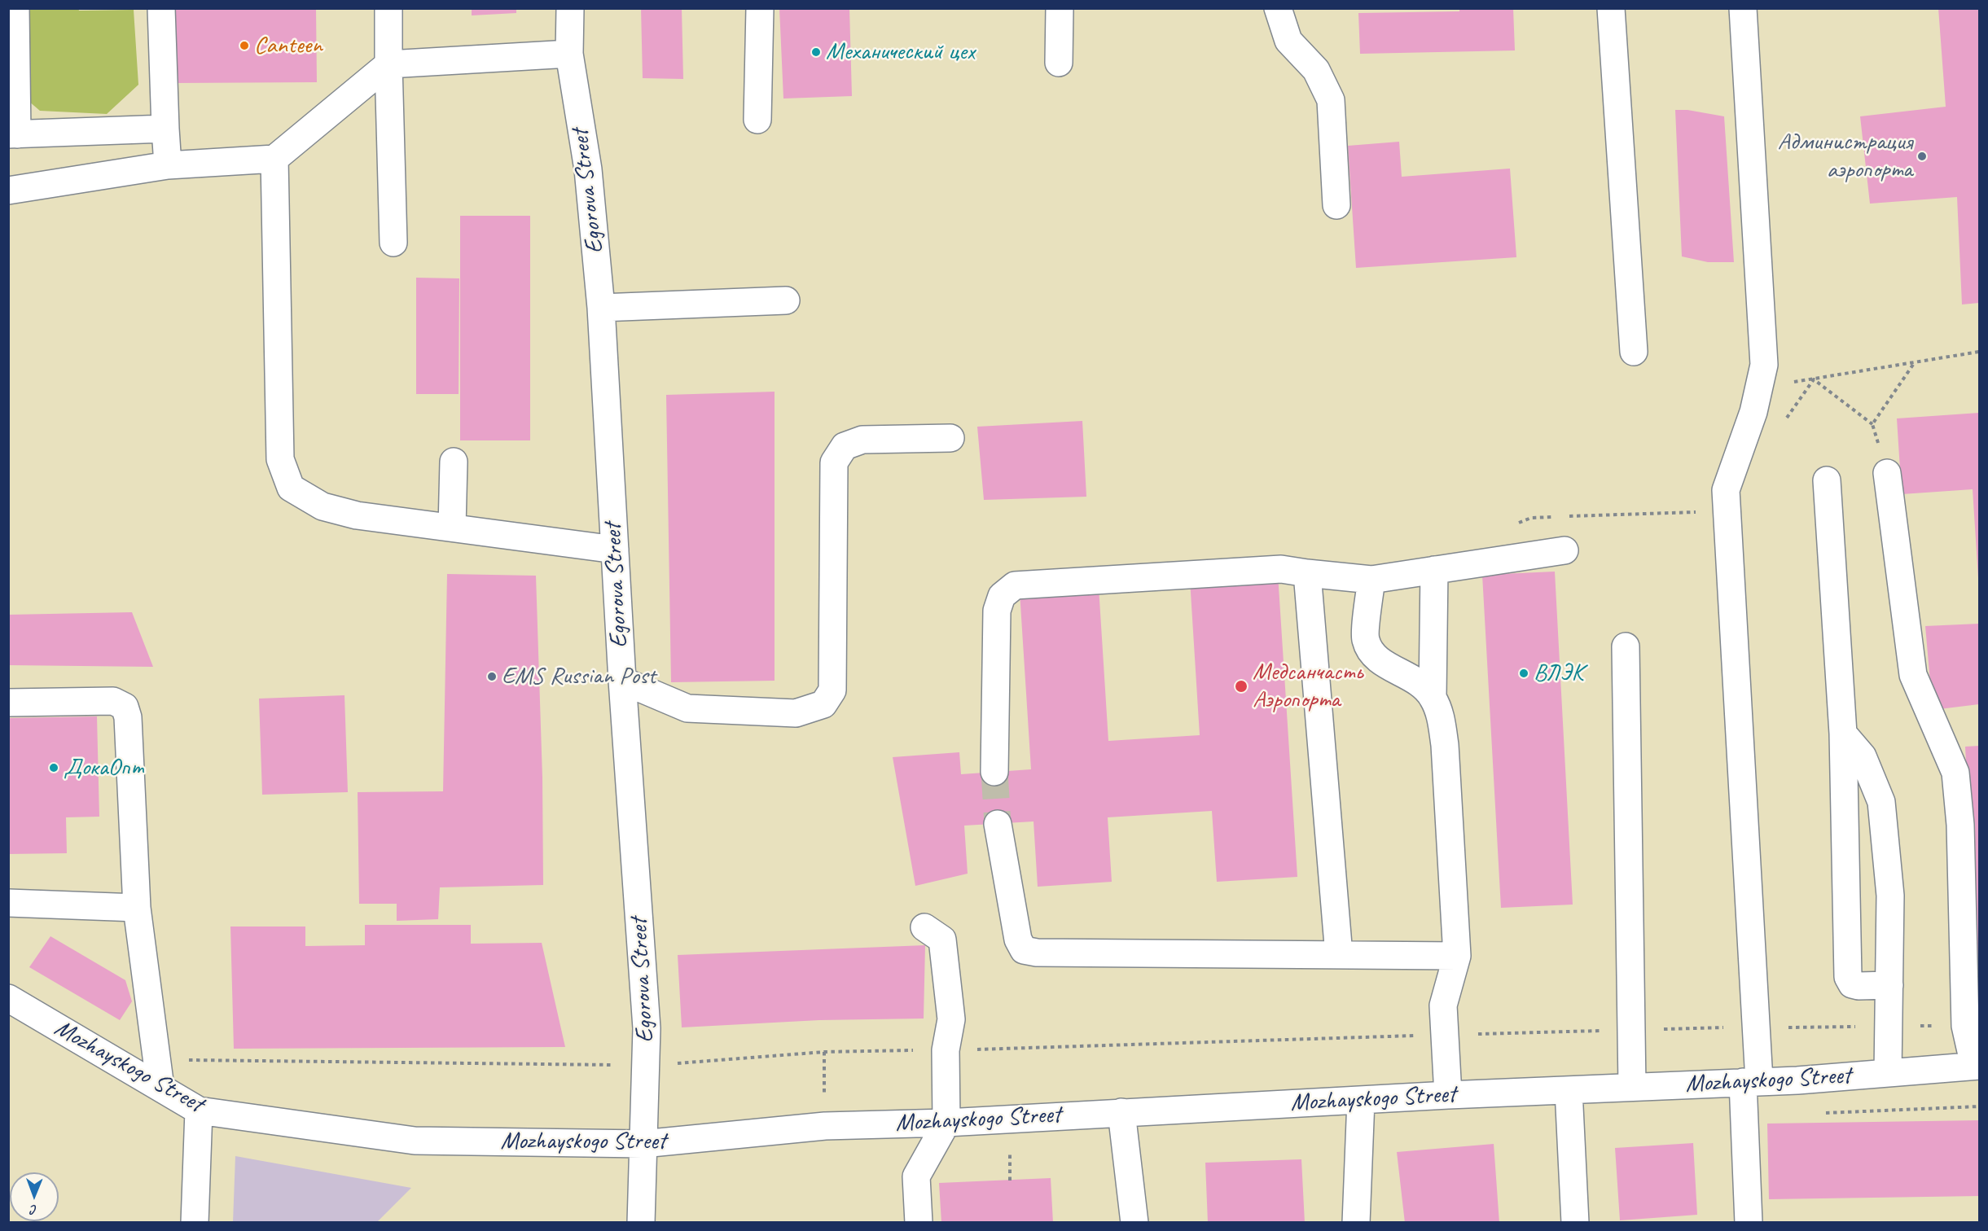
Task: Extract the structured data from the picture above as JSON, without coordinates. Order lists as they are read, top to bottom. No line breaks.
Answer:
{"streets":{"street":["Egorova Street","Mozhayskogo Street"]},"crossings":[["Egorova Street","Mozhayskogo Street"]],"places":["Canteen","Механический цех","Администрация аэропорта","ВЛЭК","EMS Russian Рost","Медсанчасть Аэропорта","ДокаОпт"],"north":"bottom"}
